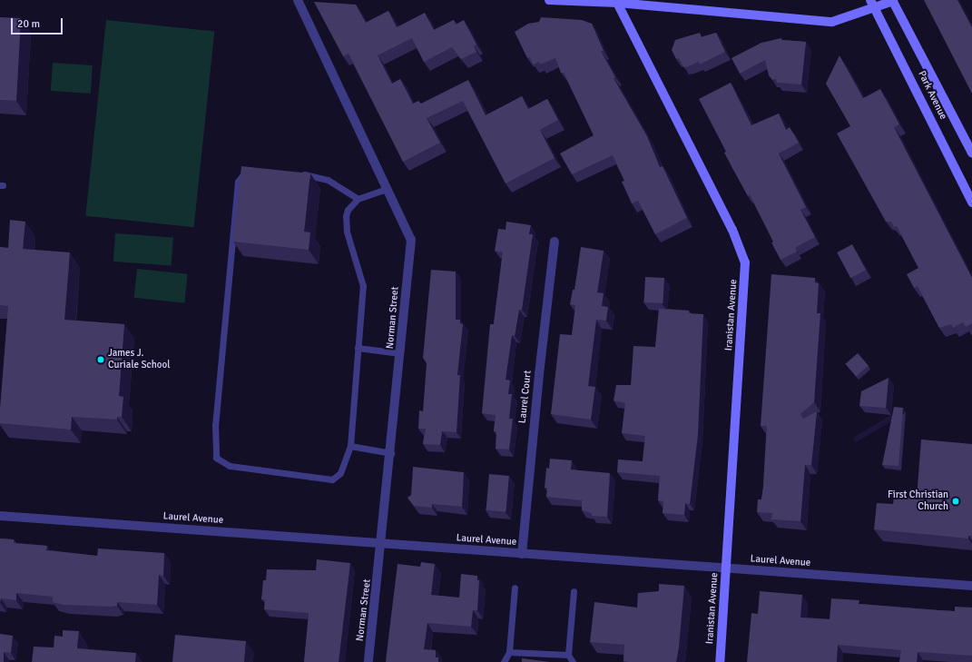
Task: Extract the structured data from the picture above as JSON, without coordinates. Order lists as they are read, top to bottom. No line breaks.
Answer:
{"streets":{"street":["Park Avenue","Iranistan Avenue","Norman Street","Laurel Court","Laurel Avenue"]},"crossings":[["Iranistan Avenue","Laurel Avenue"],["Norman Street","Laurel Avenue"],["Laurel Court","Laurel Avenue"]],"places":["James J. Curiale School","First Christian Church"],"scale_bar":"20 m"}
